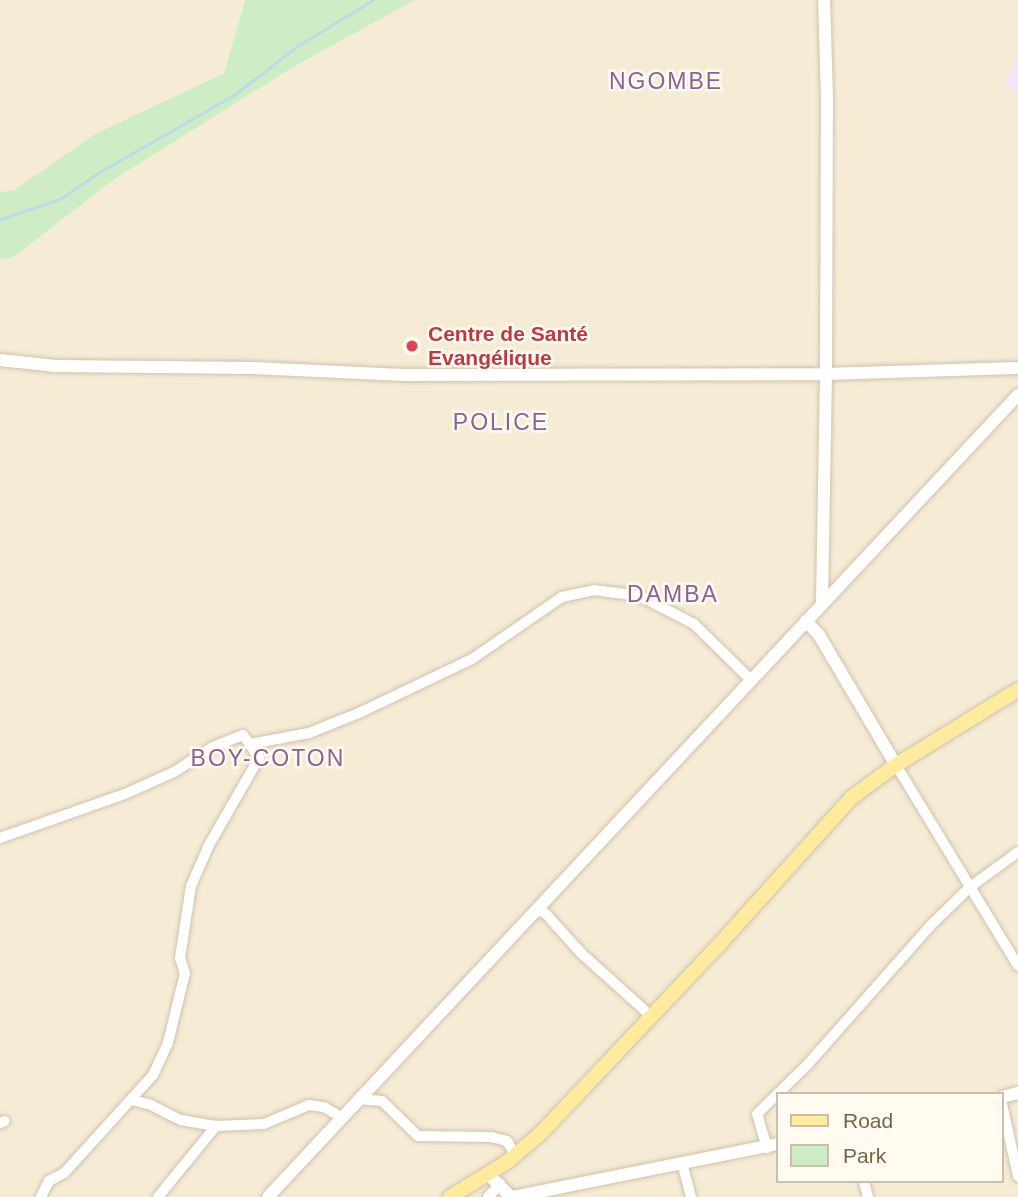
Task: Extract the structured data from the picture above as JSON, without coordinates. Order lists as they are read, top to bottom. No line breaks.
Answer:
{"districts":["NGOMBE","POLICE","DAMBA","BOY-COTON"],"places":["Centre de Santé Evangélique"],"legend":["Road","Park"]}
